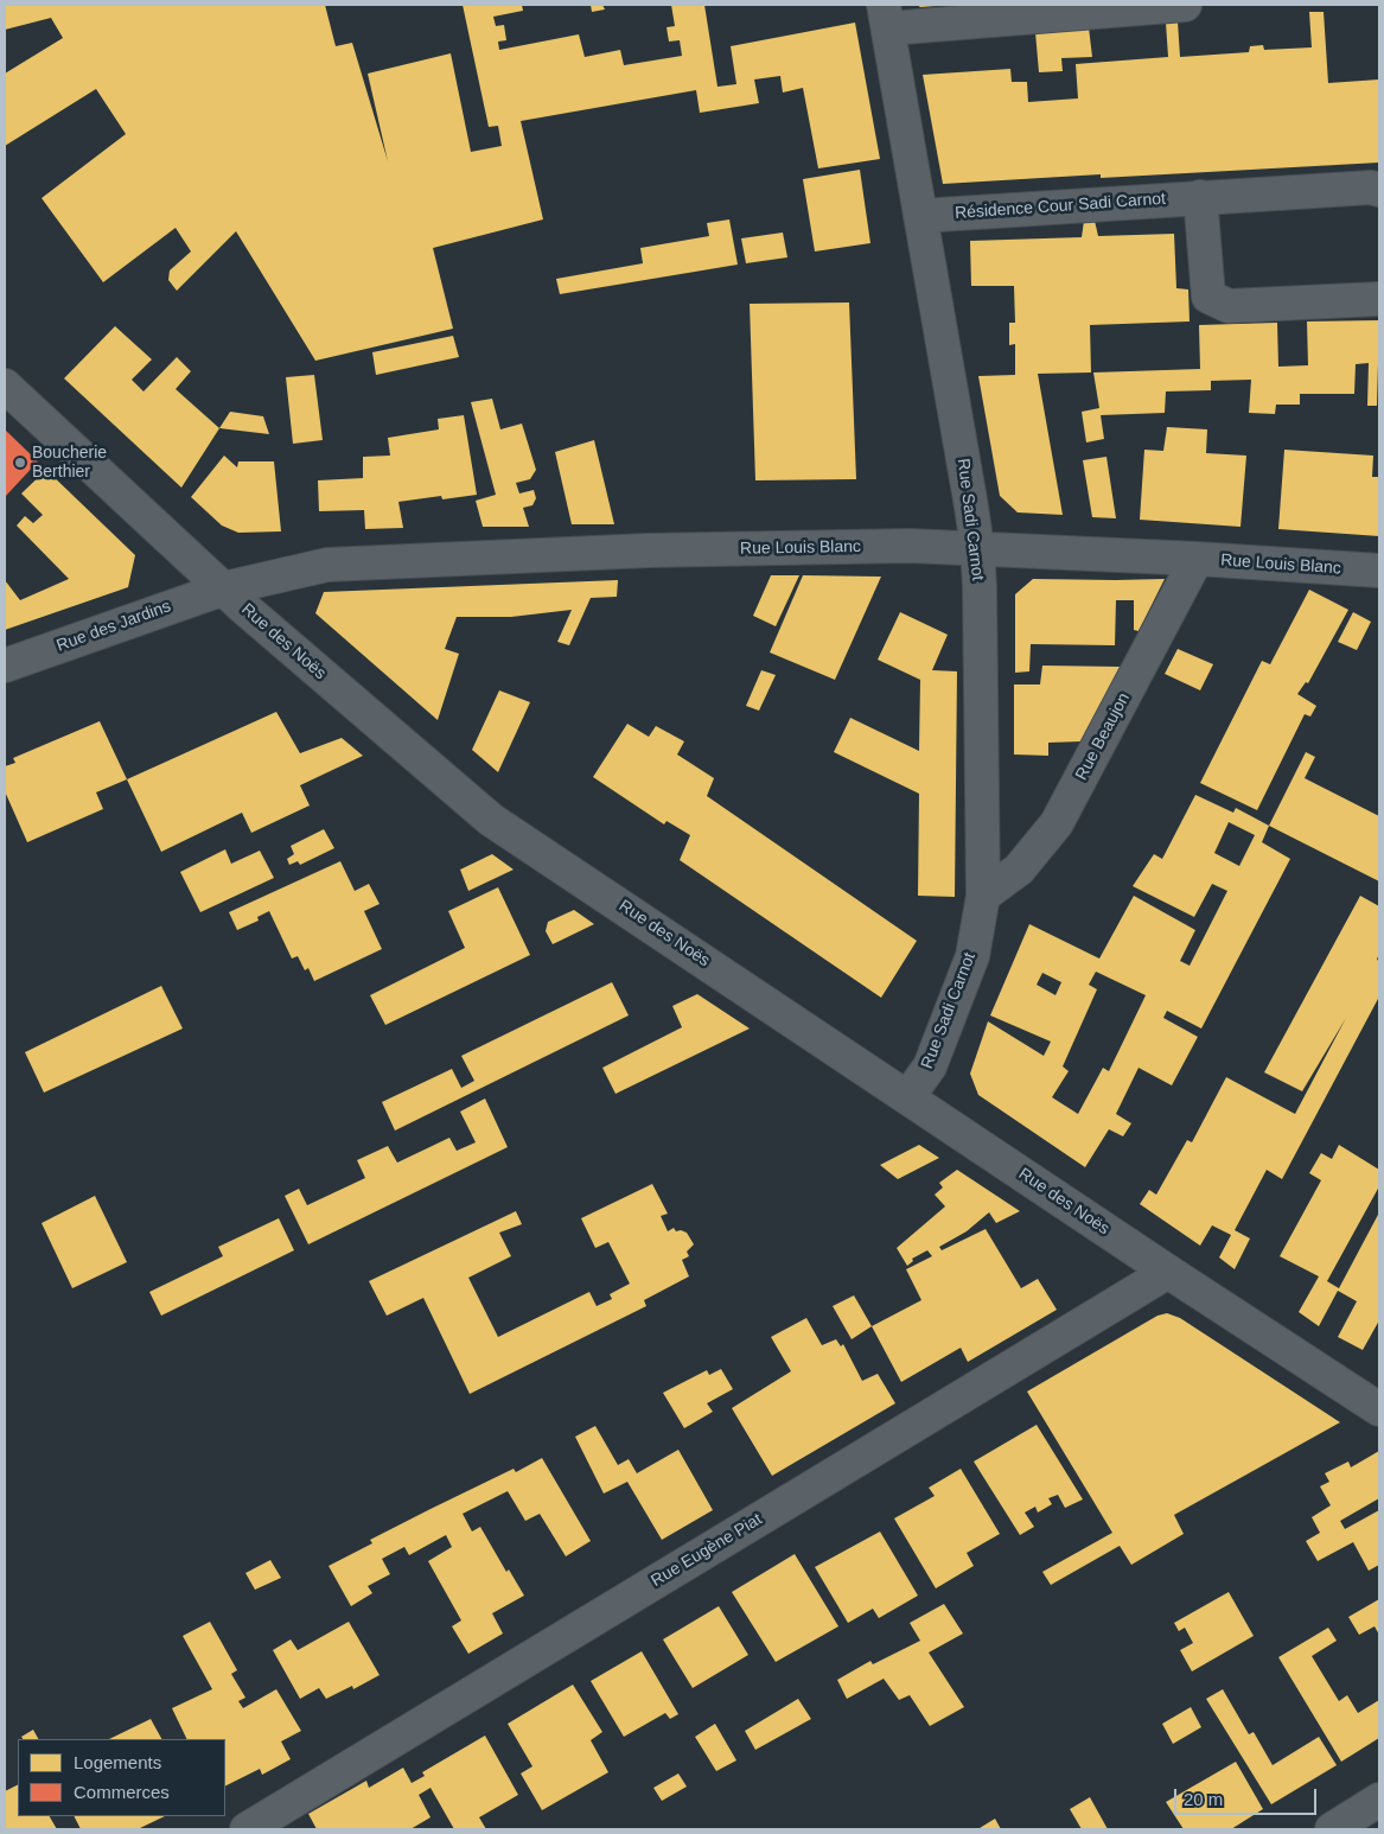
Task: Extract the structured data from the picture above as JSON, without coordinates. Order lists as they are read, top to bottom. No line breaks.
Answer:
{"streets":{"street":["Résidence Cour Sadi Carnot","Rue Sadi Carnot","Rue Louis Blanc","Rue des Jardins","Rue des Noës","Rue Beaujon","Rue Eugène Piat"]},"crossings":[["Résidence Cour Sadi Carnot","Rue Sadi Carnot"],["Rue Sadi Carnot","Rue Louis Blanc"],["Rue Sadi Carnot","Rue des Noës"],["Rue Sadi Carnot","Rue Beaujon"],["Rue Louis Blanc","Rue des Jardins"],["Rue Louis Blanc","Rue des Noës"],["Rue Louis Blanc","Rue Beaujon"],["Rue des Jardins","Rue des Noës"],["Rue des Noës","Rue Eugène Piat"]],"places":["Boucherie Berthier"],"legend":["Logements","Commerces"],"scale_bar":"20 m"}
